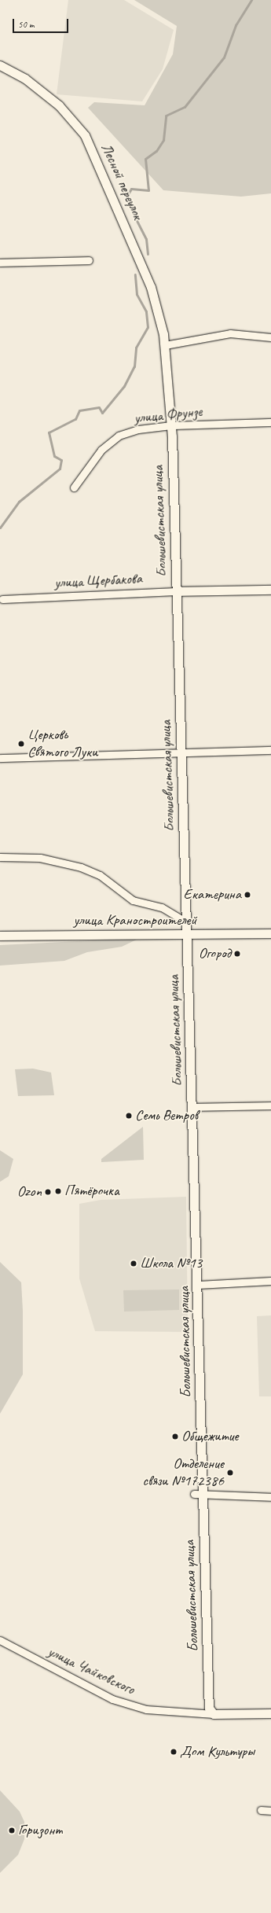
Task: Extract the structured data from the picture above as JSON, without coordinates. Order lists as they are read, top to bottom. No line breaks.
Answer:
{"streets":{"street":["Лесной переулок","улица Фрунзе","Большевистская улица","улица Щербакова","улица Краностроителей","улица Чайковского"]},"crossings":[["Лесной переулок","Большевистская улица"],["улица Фрунзе","Большевистская улица"],["Большевистская улица","улица Щербакова"],["Большевистская улица","улица Краностроителей"],["Большевистская улица","улица Чайковского"]],"places":["Церковь Святого Луки","Екатерина","Огород","Семь Ветров","Пятёрочка","Ozon","Школа №13","Общежитие","Отделение связи №172386","Дом Культуры","Горизонт"],"scale_bar":"50 m"}
